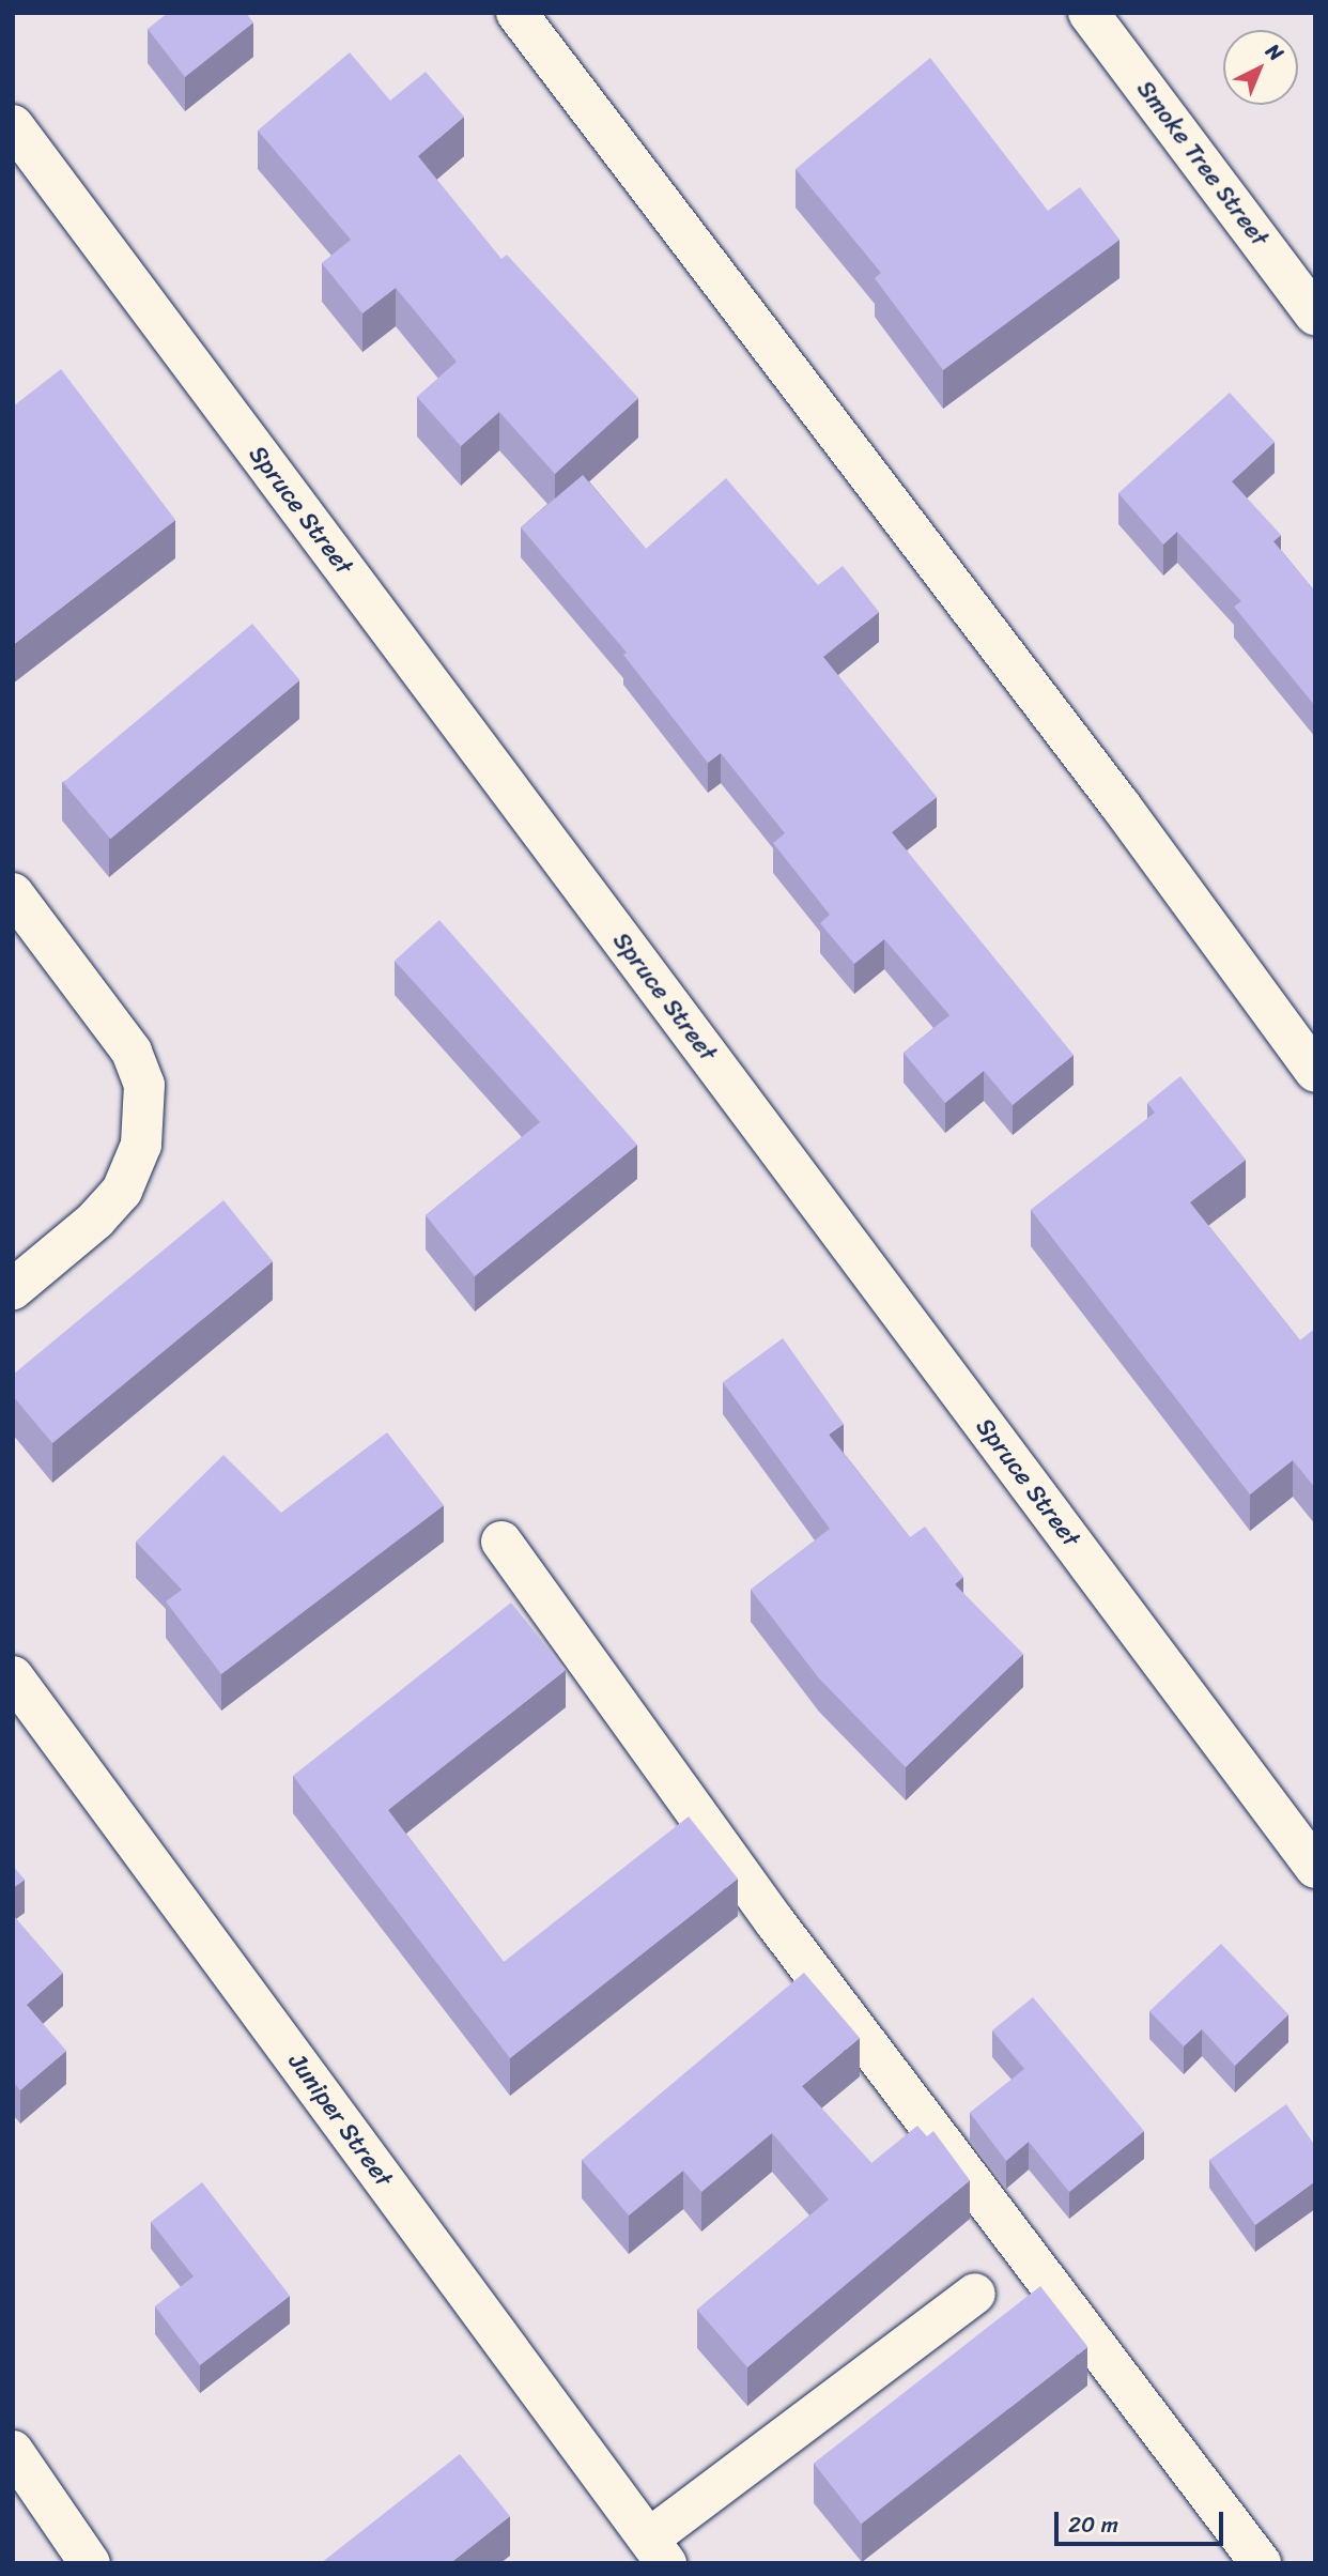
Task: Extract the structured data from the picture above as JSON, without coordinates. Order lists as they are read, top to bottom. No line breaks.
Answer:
{"streets":{"street":["Smoke Tree Street","Spruce Street","Juniper Street"]},"scale_bar":"20 m","north":"top right"}
